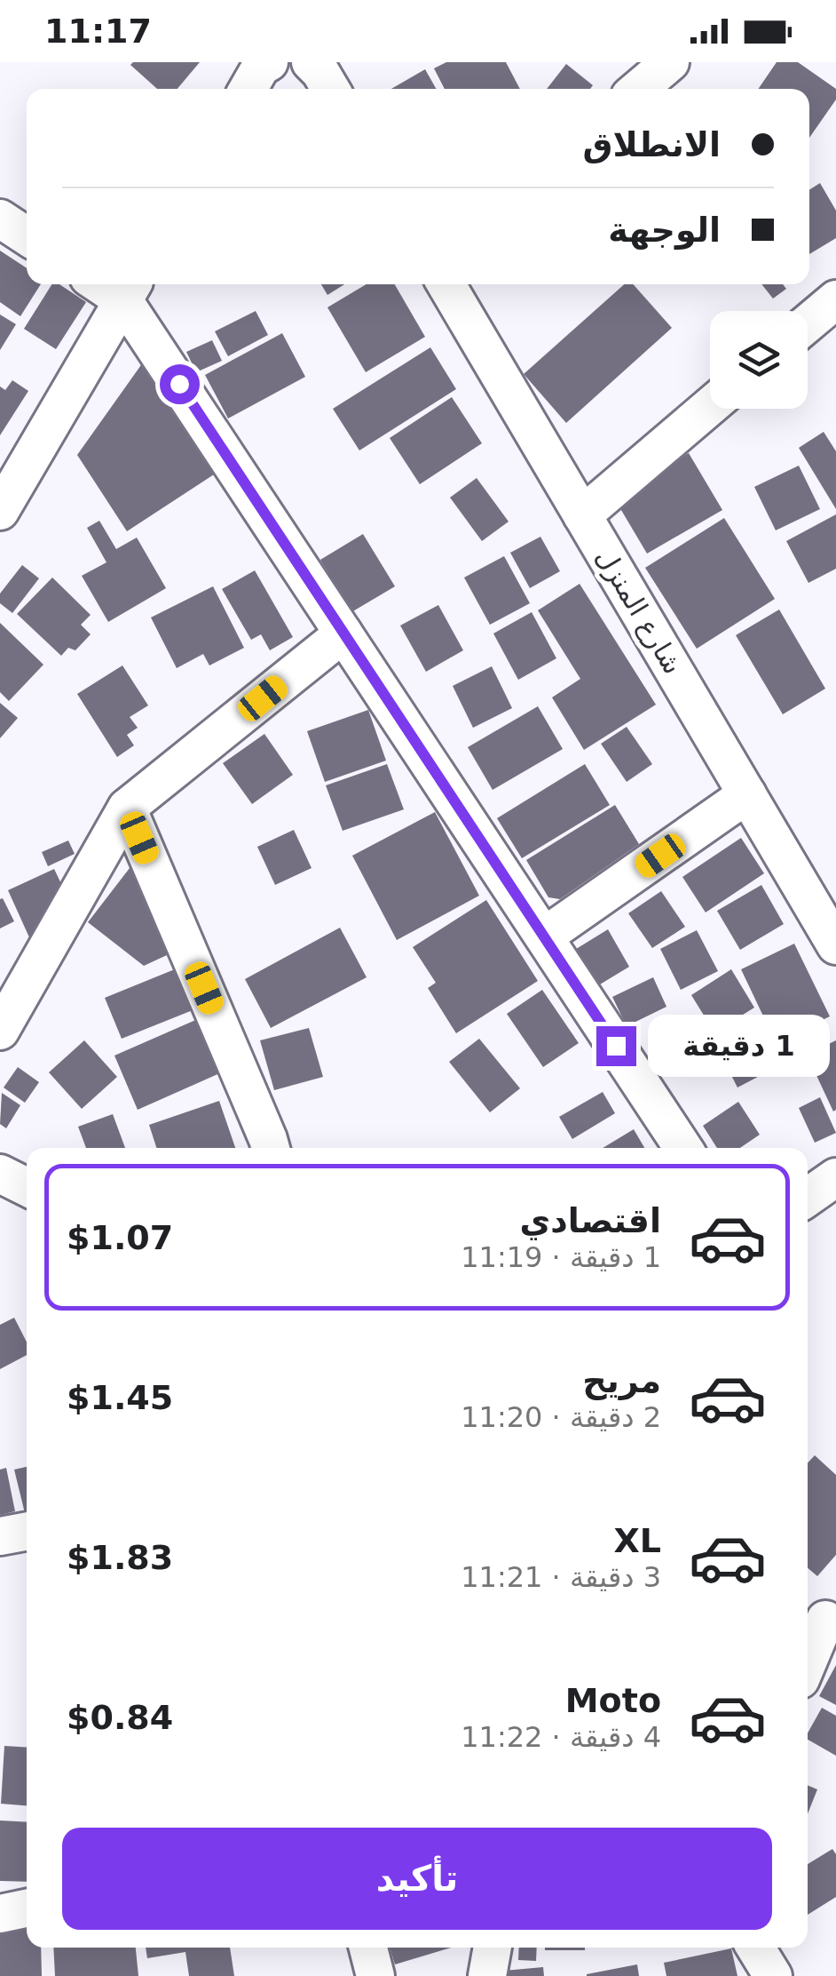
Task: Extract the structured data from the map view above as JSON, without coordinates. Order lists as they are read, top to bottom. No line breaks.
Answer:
{"streets":{"street":["شارع المنزل"]},"page":{"status":"11:17","banner":["الانطلاق","الوجهة"],"bubble":"1 دقيقة","list":[{"name":"اقتصادي","note":"1 دقيقة · 11:19","value":"$1.07"},{"name":"مريح","note":"2 دقيقة · 11:20","value":"$1.45"},{"name":"XL","note":"3 دقيقة · 11:21","value":"$1.83"},{"name":"Moto","note":"4 دقيقة · 11:22","value":"$0.84"}],"buttons":"تأكيد"}}
